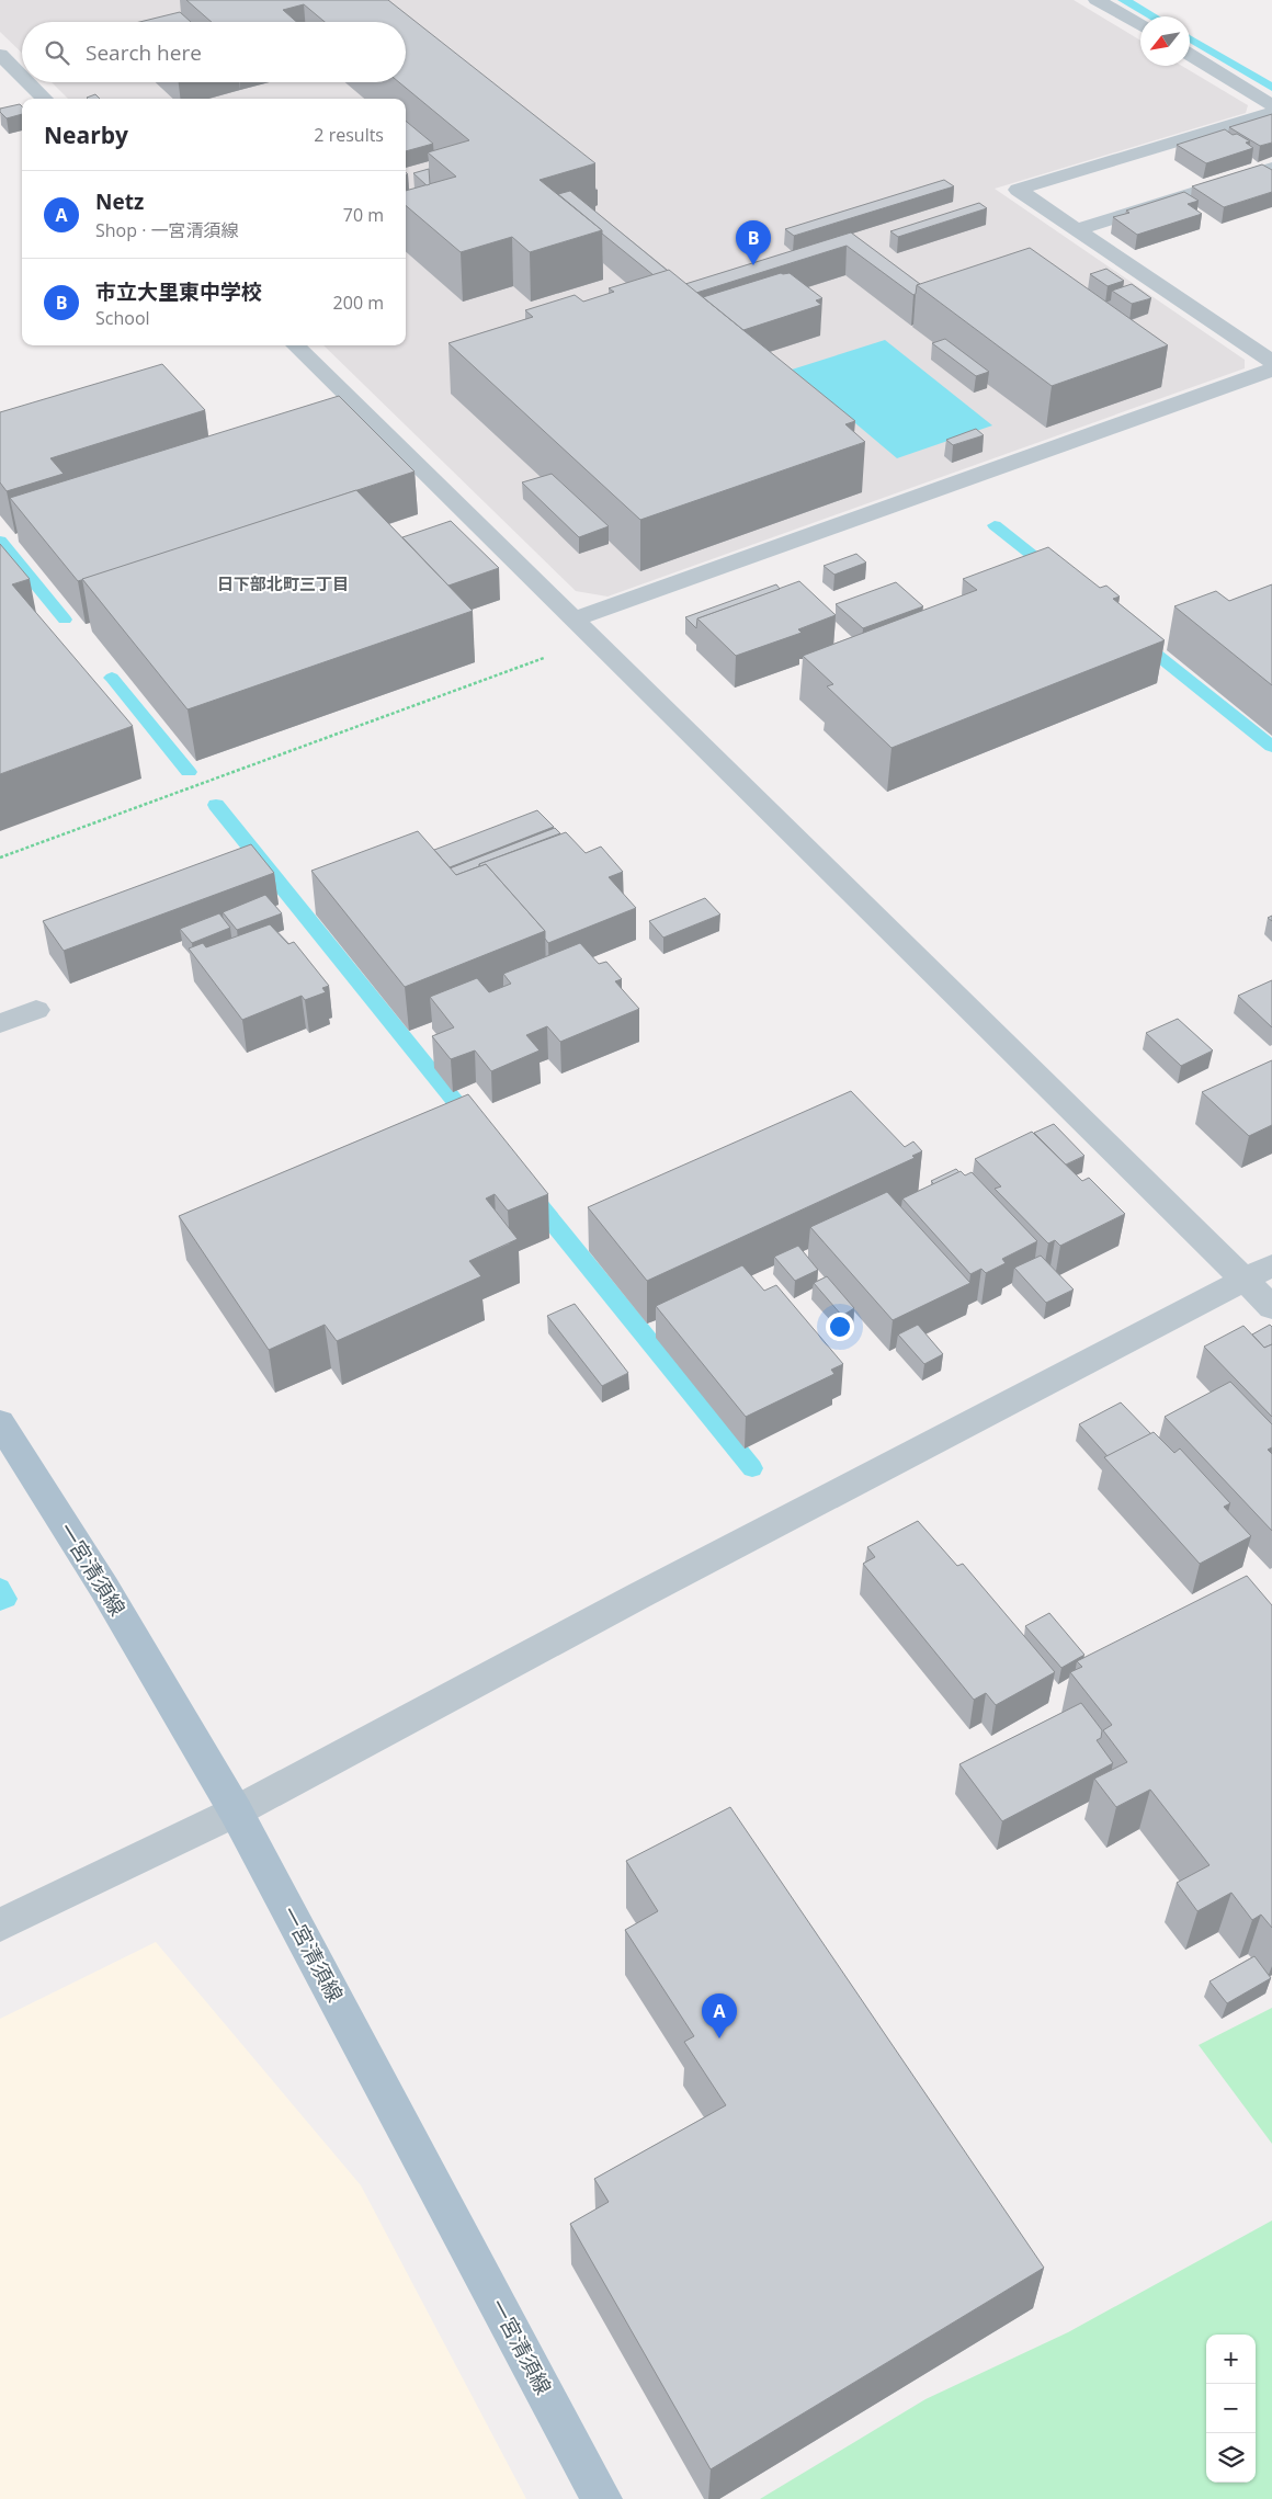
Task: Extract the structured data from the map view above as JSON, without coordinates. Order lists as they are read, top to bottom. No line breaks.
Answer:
{"streets":{"main road":["一宮清須線"]},"districts":["日下部北町三丁目"],"north":"bottom left","page":{"search":"Search here","heading":["Nearby","2 results"],"list":[{"mark":"A","name":"Netz","note":"Shop · 一宮清須線","value":"70 m"},{"mark":"B","name":"市立大里東中学校","note":"School","value":"200 m"}],"pins":["B","A"],"map_buttons":["+","−"]}}
